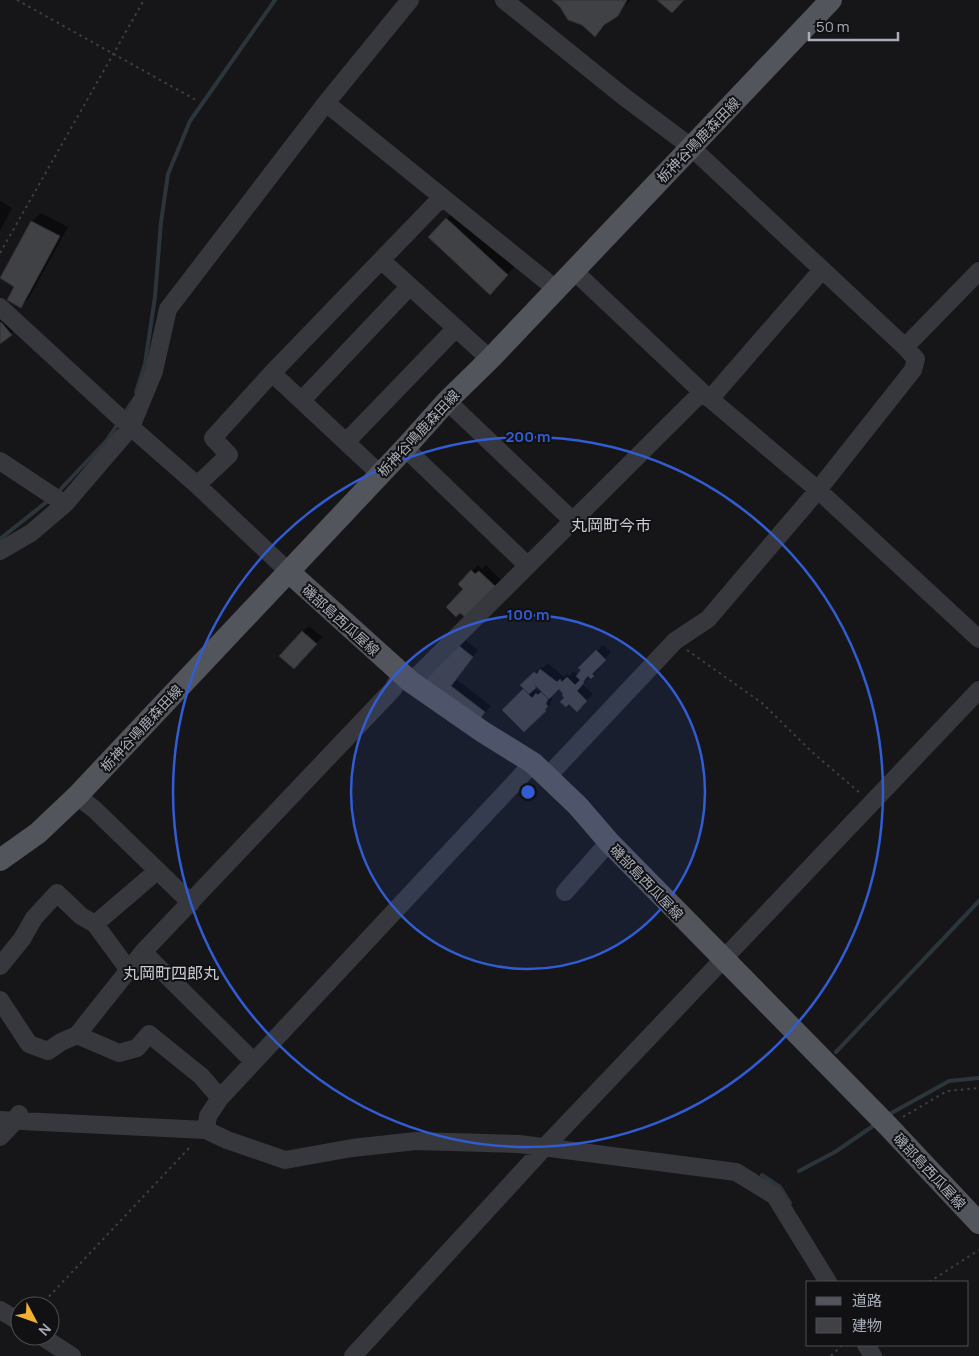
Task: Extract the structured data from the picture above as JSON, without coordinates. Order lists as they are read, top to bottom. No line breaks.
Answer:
{"streets":{"main road":["栃神谷鳴鹿森田線","磯部島西瓜屋線"]},"crossings":[["栃神谷鳴鹿森田線","磯部島西瓜屋線"]],"districts":["丸岡町今市","丸岡町四郎丸"],"legend":["道路","建物"],"scale_bar":"50 m","north":"bottom right","rings":["200 m","100 m"]}
